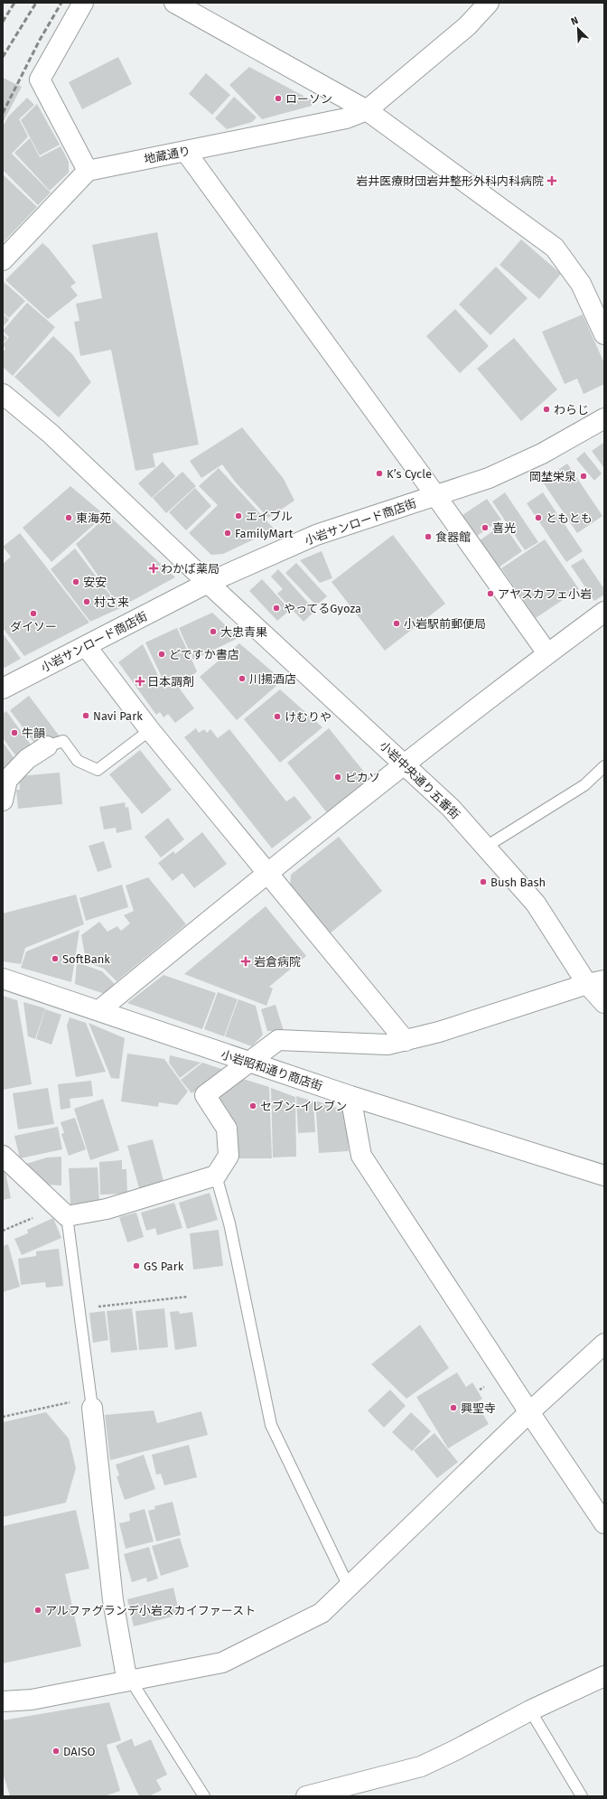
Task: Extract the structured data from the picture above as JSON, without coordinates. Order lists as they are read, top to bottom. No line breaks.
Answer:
{"streets":{"street":["地蔵通り","小岩サンロード商店街","小岩中央通り五番街","小岩昭和通り商店街"]},"crossings":[["小岩サンロード商店街","小岩中央通り五番街"]],"places":{"other":["ローソン","わらじ","K’s Cycle","岡埜栄泉","エイブル","東海苑","ともとも","喜光","FamilyMart","食器館","安安","アヤスカフェ小岩","村さ来","やってるGyoza","ダイソー","小岩駅前郵便局","大忠青果","どですか書店","川揚酒店","Navi Park","けむりや","牛韻","ピカソ","Bush Bash","SoftBank","セブン-イレブン","GS Park","興聖寺","アルファグランデ小岩スカイファースト","DAISO"],"health":["岩井医療財団岩井整形外科内科病院","わかば薬局","日本調剤","岩倉病院"]},"north":"top left"}
